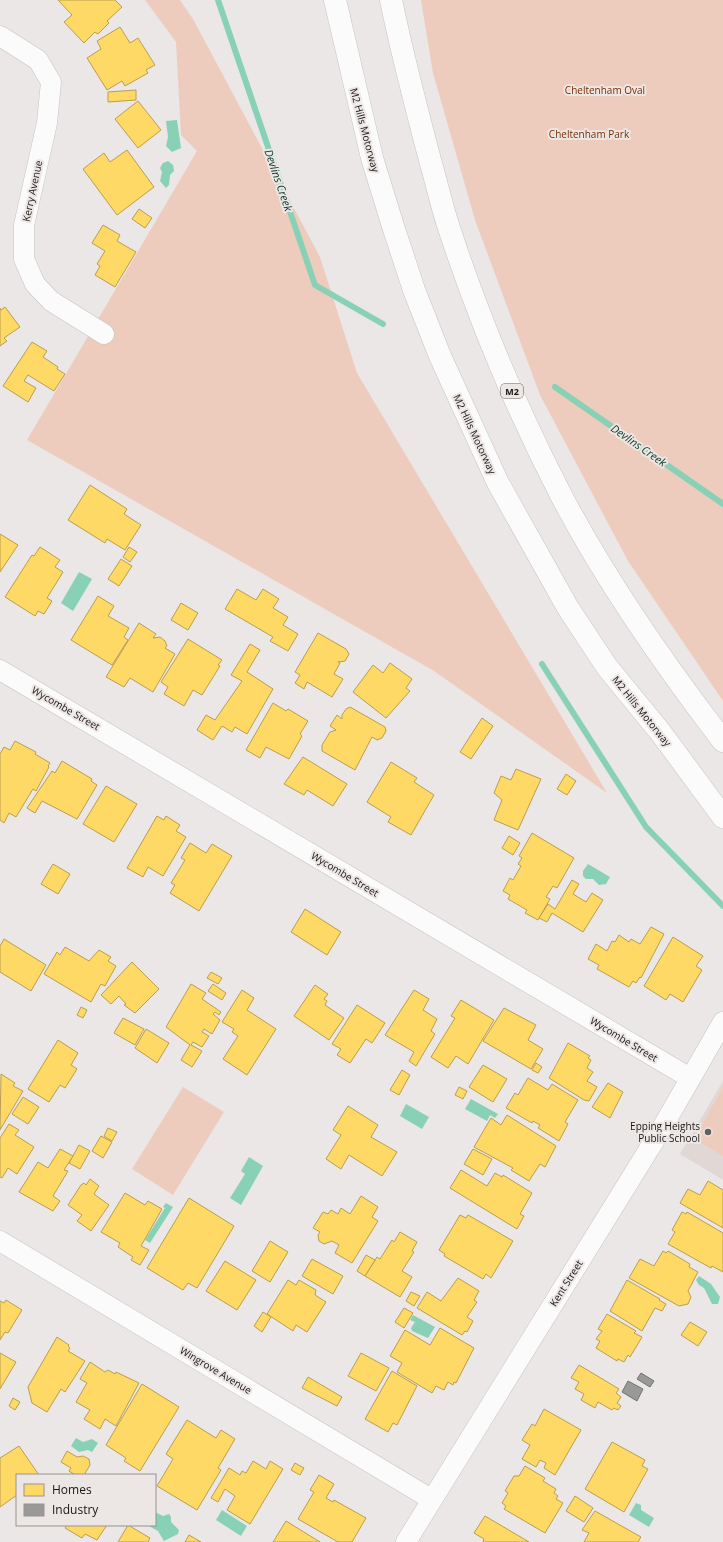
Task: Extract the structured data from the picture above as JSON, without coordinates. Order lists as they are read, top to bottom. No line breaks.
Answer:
{"streets":{"highway":["M2 Hills Motorway","M2"],"street":["Kerry Avenue","Wycombe Street","Kent Street","Wingrove Avenue"]},"crossings":[["Wycombe Street","Kent Street"],["Kent Street","Wingrove Avenue"]],"water":["Devlins Creek"],"parks":["Cheltenham Oval","Cheltenham Park"],"places":["Epping Heights Public School"],"legend":["Homes","Industry"]}
